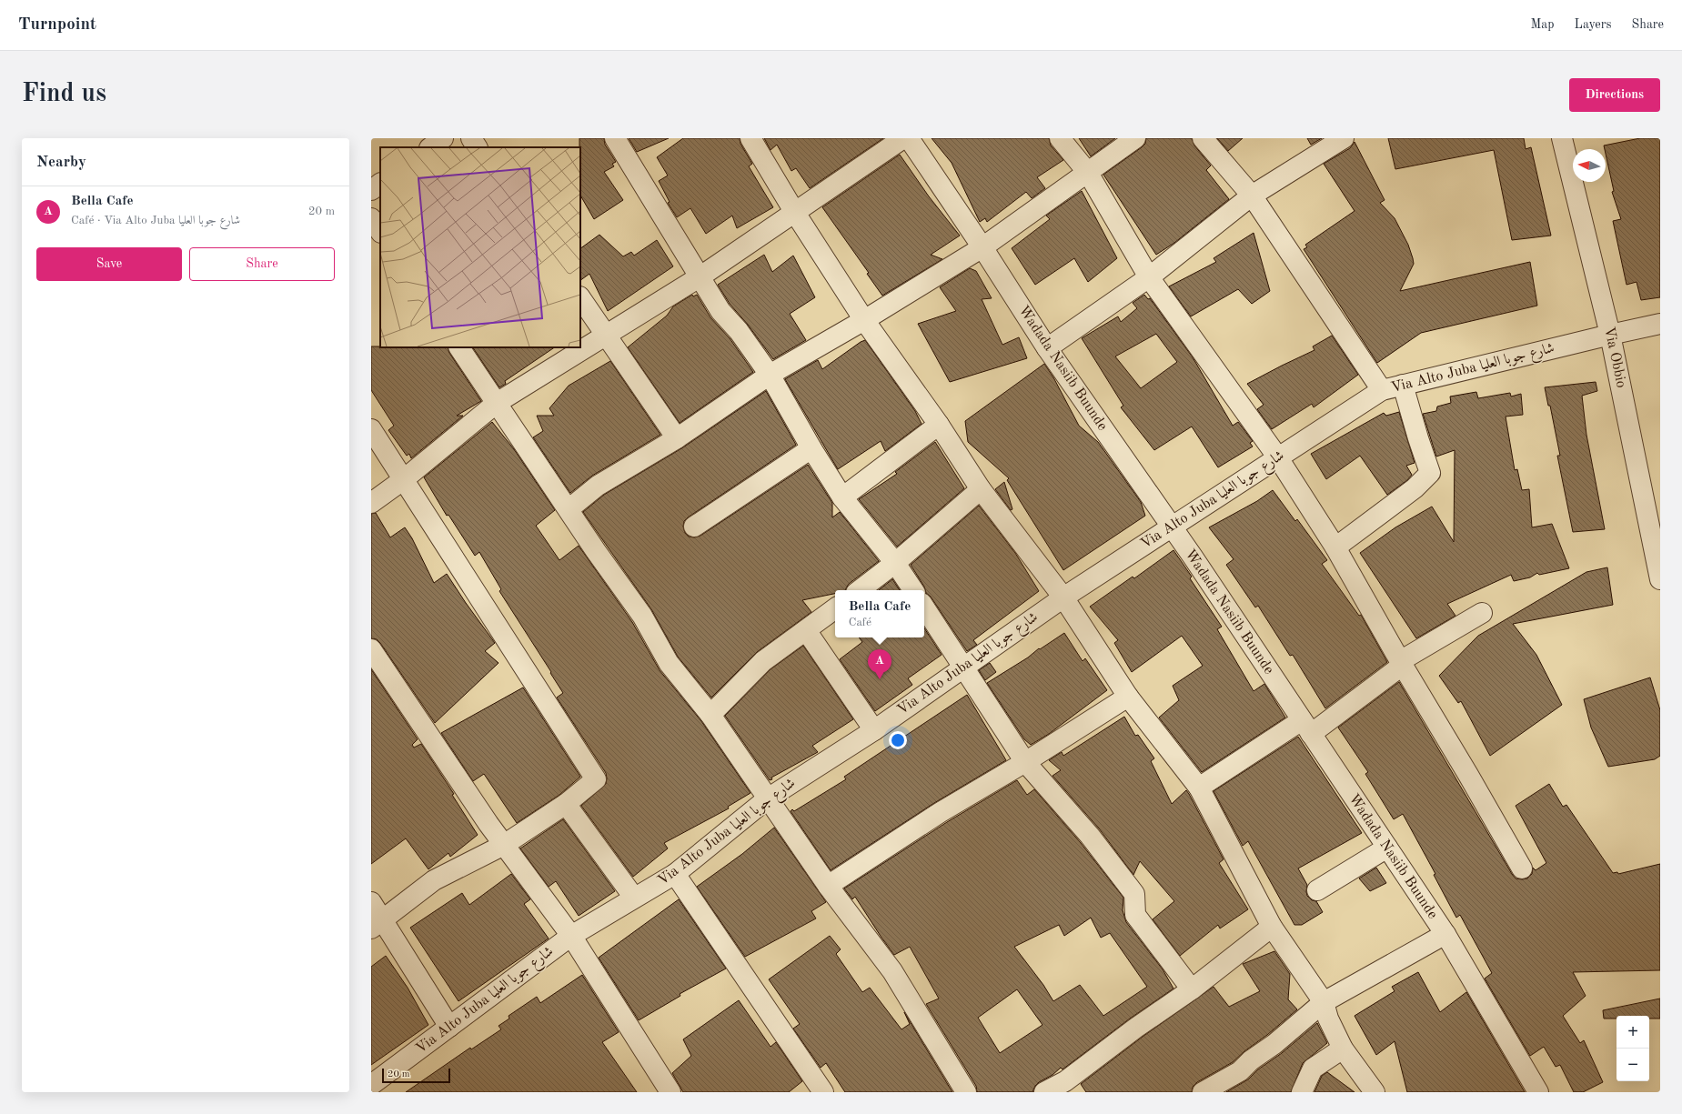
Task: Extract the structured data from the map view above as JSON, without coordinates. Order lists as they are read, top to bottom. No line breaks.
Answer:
{"streets":{"street":["Via Obbio","Wadada Nasiib Buunde","Via Alto Juba شارع جوبا العليا"]},"crossings":[["Via Obbio","Via Alto Juba شارع جوبا العليا"],["Wadada Nasiib Buunde","Via Alto Juba شارع جوبا العليا"]],"scale_bar":"20 m","north":"left","page":{"header":"Turnpoint","nav":["Map","Layers","Share"],"buttons":["Directions",["Save","Share"]],"title":"Find us","heading":"Nearby","list":[{"mark":"A","name":"Bella Cafe","note":"Café · Via Alto Juba شارع جوبا العليا","value":"20 m"}],"popup":["Bella Cafe","Café"],"pins":"A","map_buttons":["+","−"],"scale":"20 m"}}
